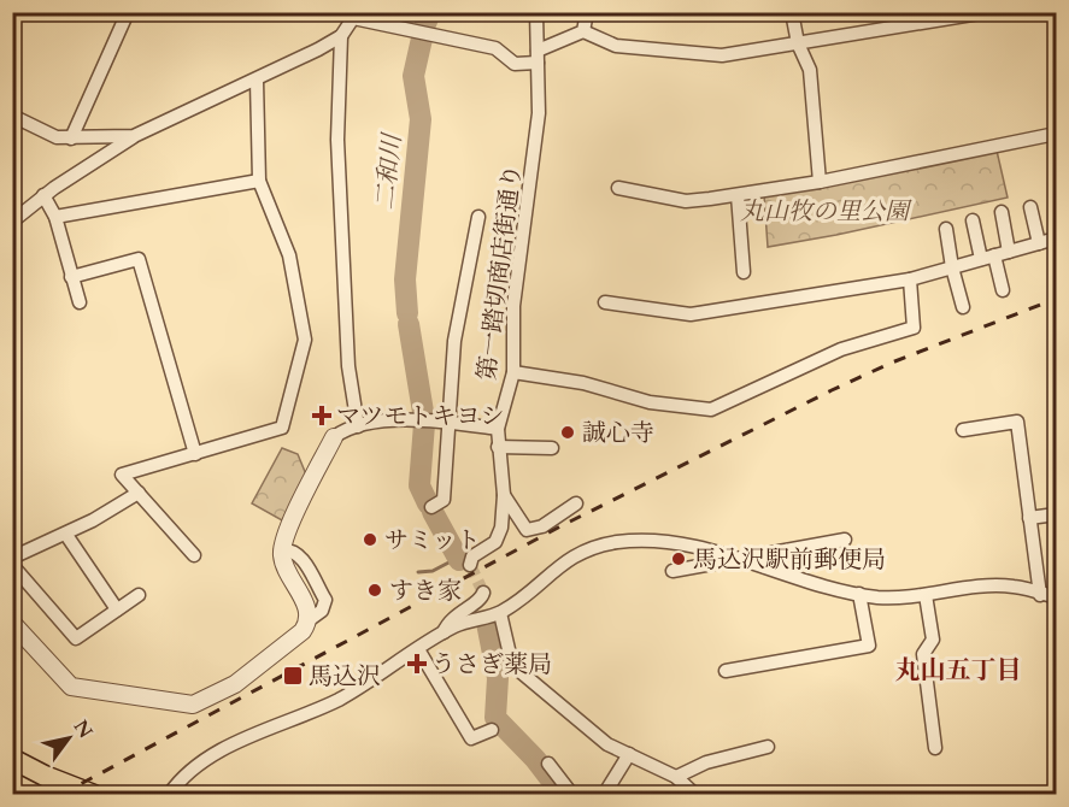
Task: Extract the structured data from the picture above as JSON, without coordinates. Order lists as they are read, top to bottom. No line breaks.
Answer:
{"streets":{"street":["第一踏切商店街通り"]},"districts":["丸山五丁目"],"water":["二和川"],"parks":["丸山牧の里公園"],"places":{"health":["マツモトキヨシ","うさぎ薬局"],"other":["誠心寺","サミット","馬込沢駅前郵便局","すき家"],"transit":["馬込沢"]},"north":"top right"}
